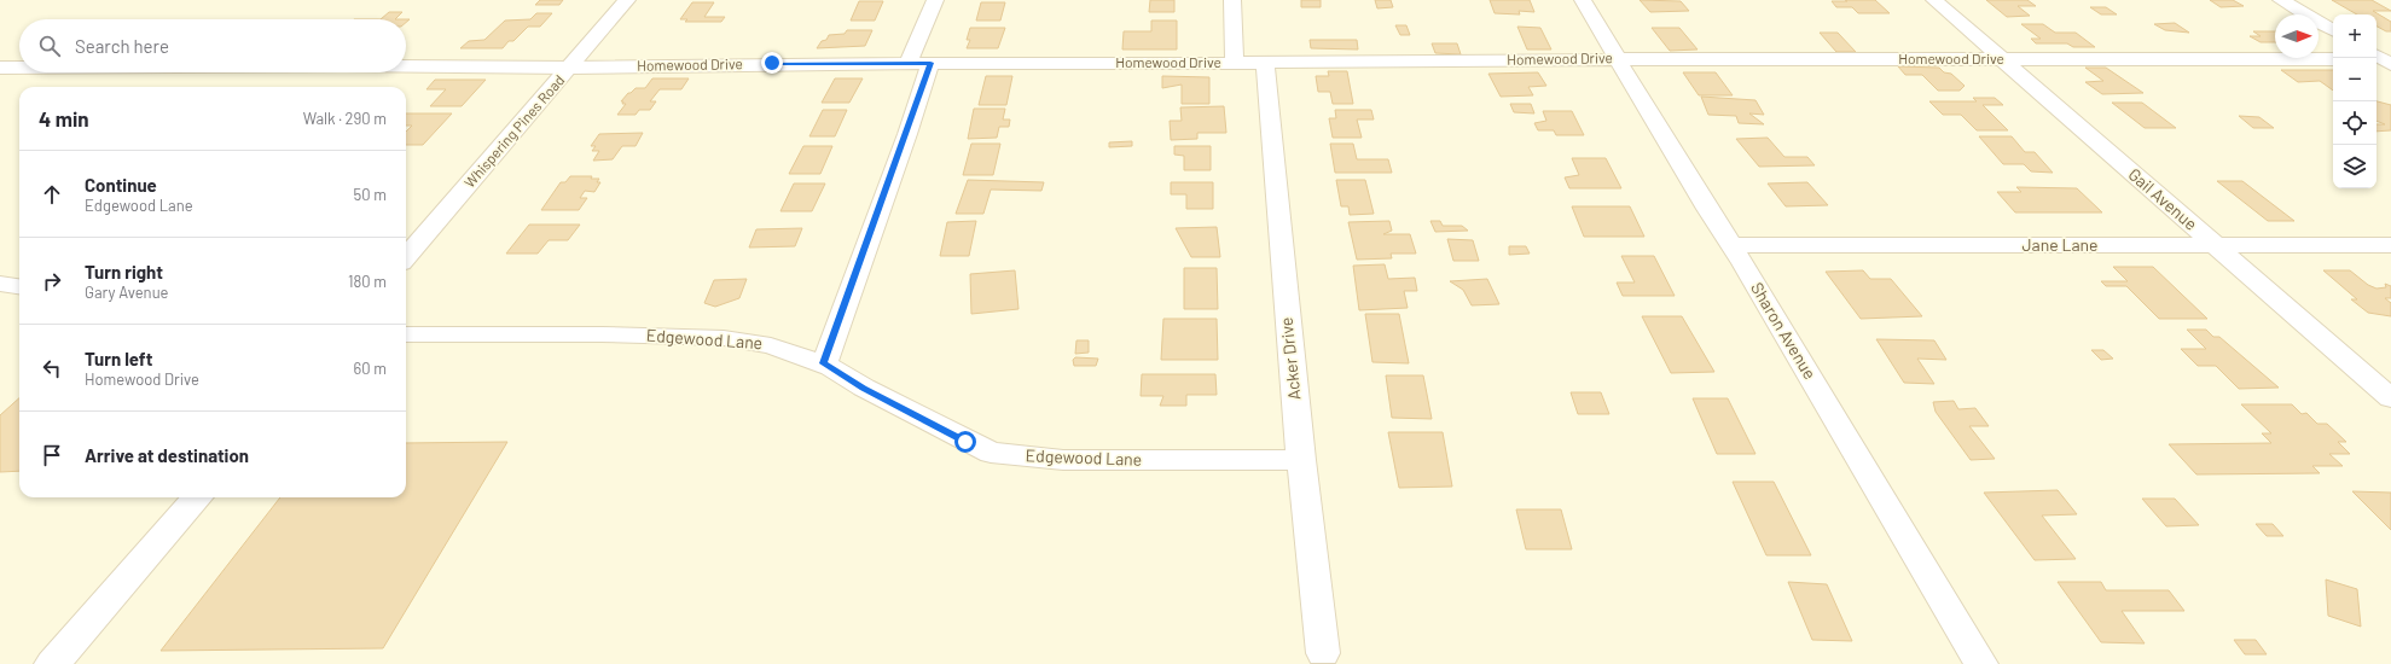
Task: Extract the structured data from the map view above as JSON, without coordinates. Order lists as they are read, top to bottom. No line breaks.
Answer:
{"streets":{"street":["Homewood Drive","Whispering Pines Road","Gail Avenue","Jane Lane","Sharon Avenue","Edgewood Lane","Acker Drive"]},"crossings":[["Homewood Drive","Whispering Pines Road"],["Homewood Drive","Gail Avenue"],["Homewood Drive","Sharon Avenue"],["Homewood Drive","Acker Drive"],["Gail Avenue","Jane Lane"],["Jane Lane","Sharon Avenue"],["Edgewood Lane","Acker Drive"]],"north":"right","page":{"map_buttons":["+","−"],"search":"Search here","heading":["4 min","Walk · 290 m"],"list":[["Continue","Edgewood Lane","50 m"],["Turn right","Gary Avenue","180 m"],["Turn left","Homewood Drive","60 m"],"Arrive at destination"]}}
